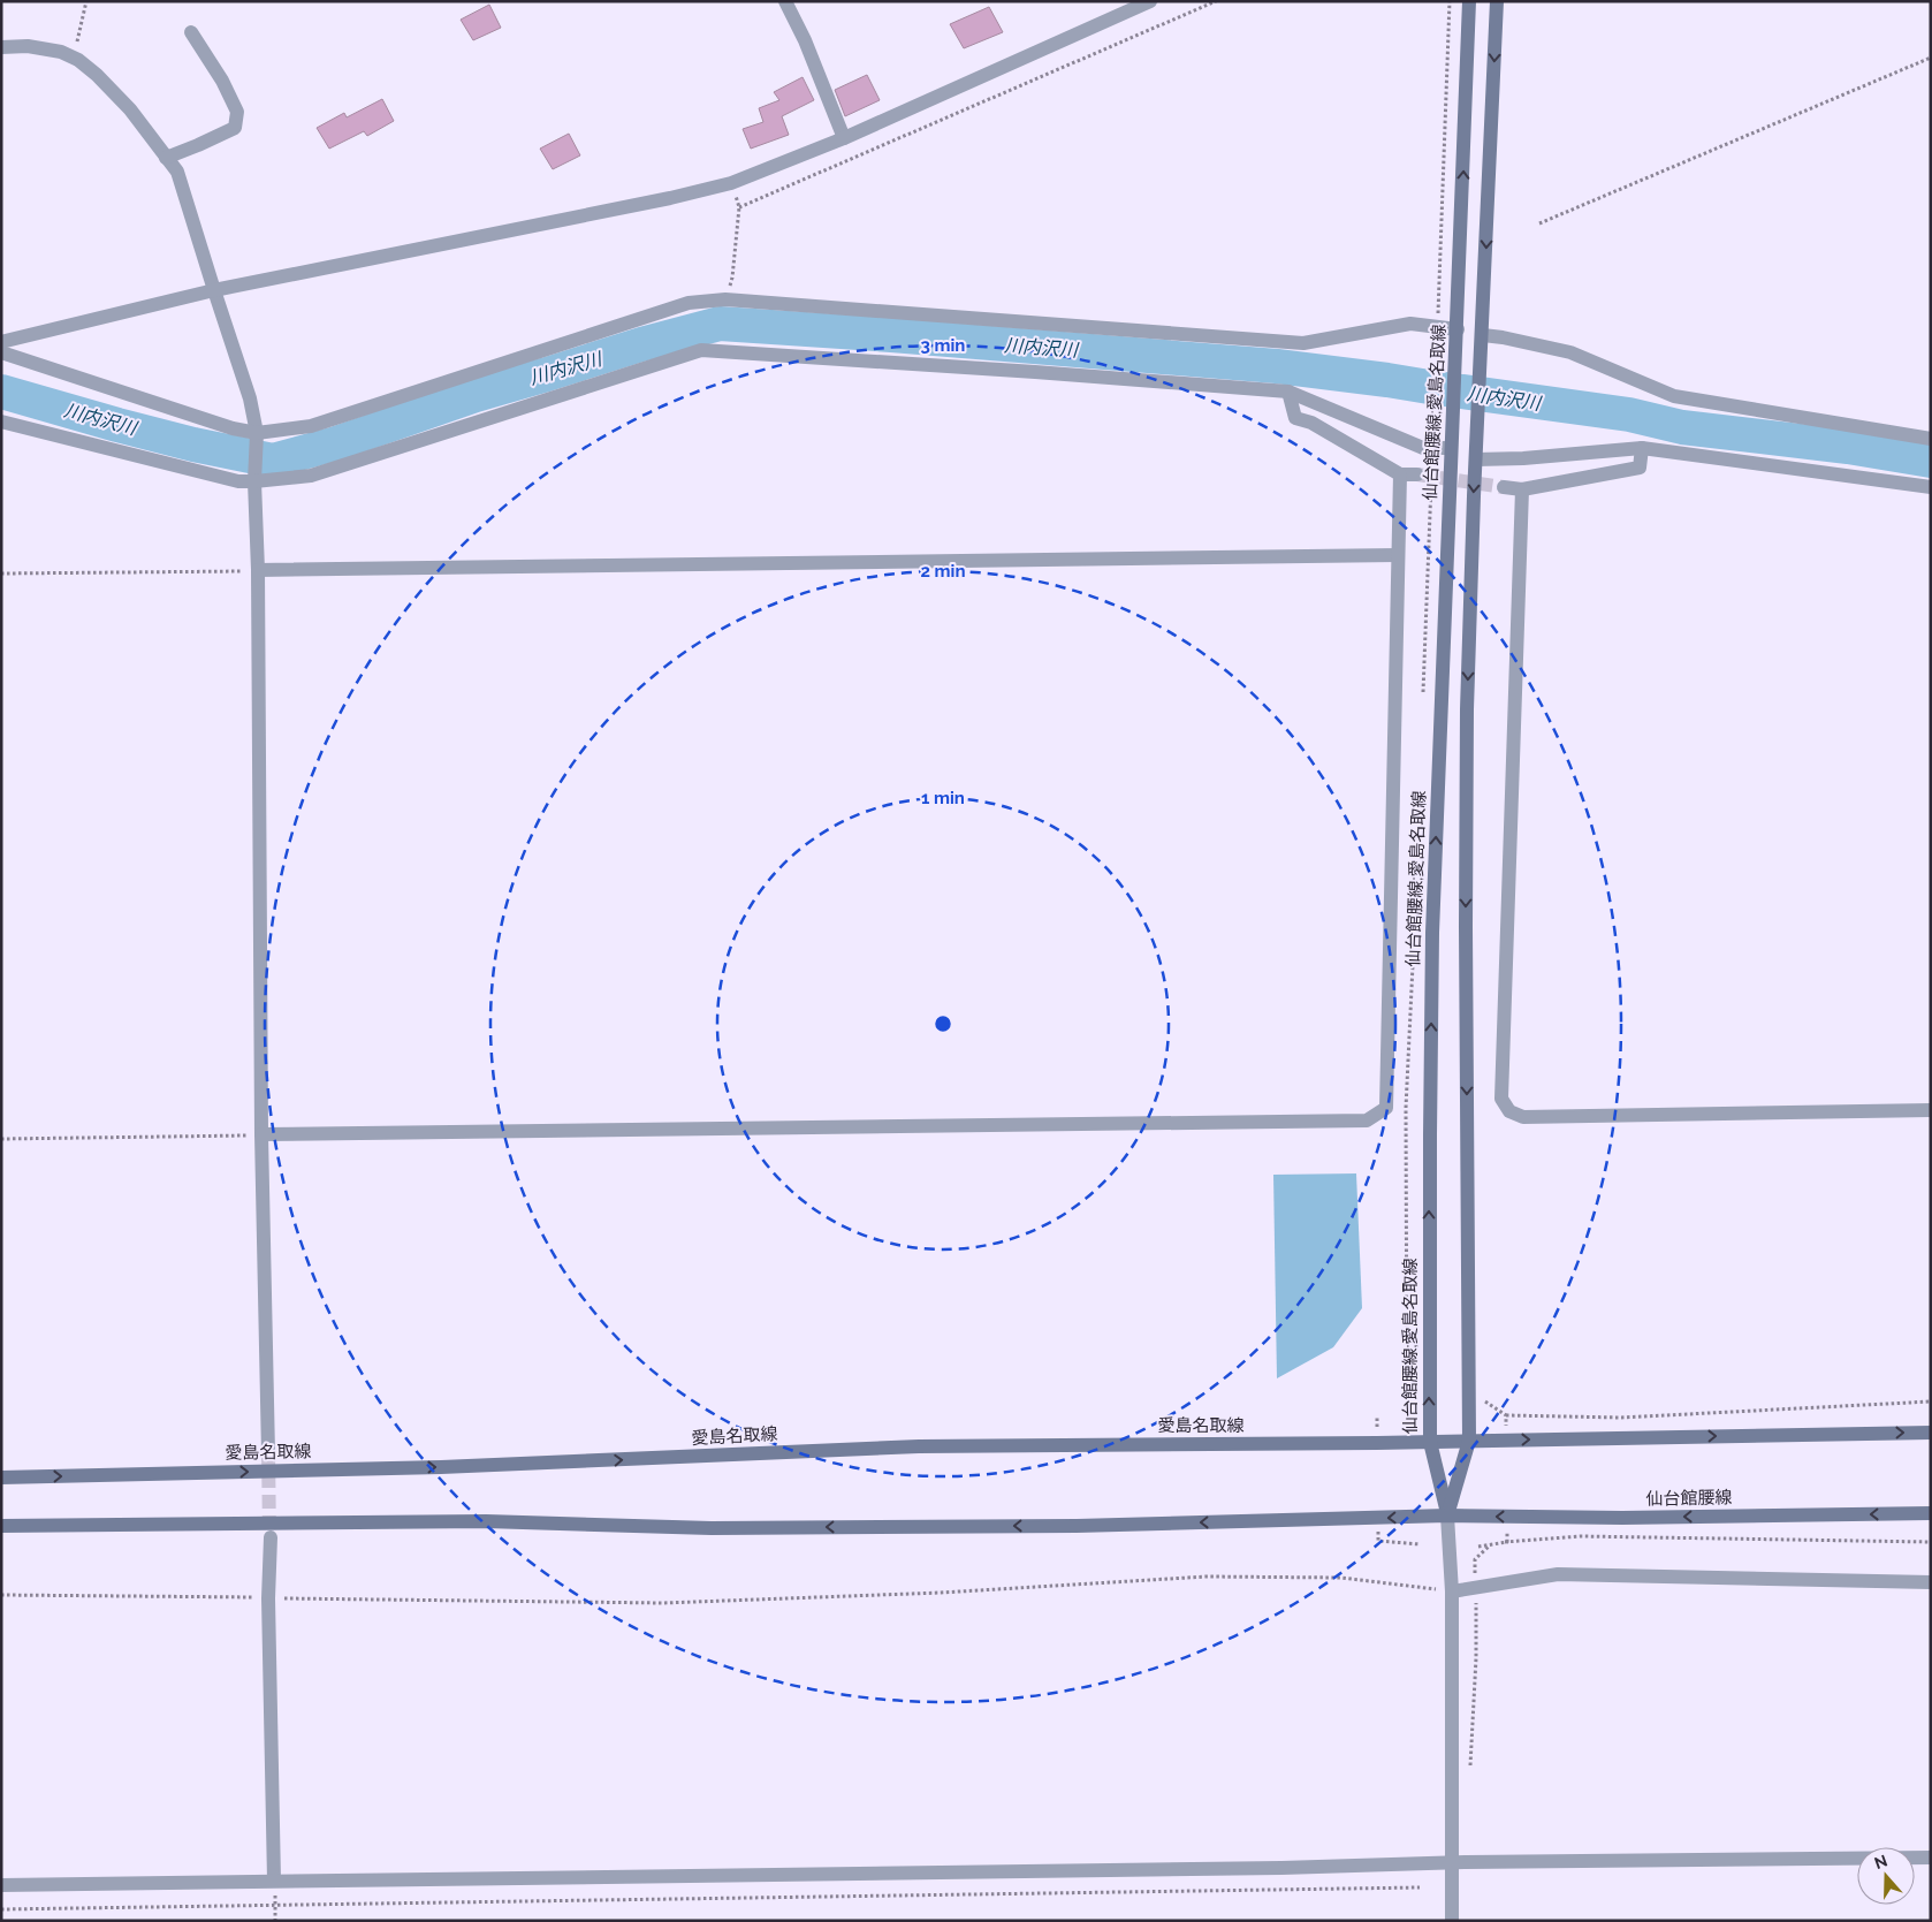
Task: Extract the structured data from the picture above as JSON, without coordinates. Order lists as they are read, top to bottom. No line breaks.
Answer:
{"streets":{"main road":["仙台館腰線;愛島名取線","愛島名取線","仙台館腰線"]},"crossings":[["仙台館腰線;愛島名取線","愛島名取線"],["仙台館腰線;愛島名取線","仙台館腰線"]],"water":["川内沢川"],"north":"top","rings":["3 min","2 min","1 min"]}
